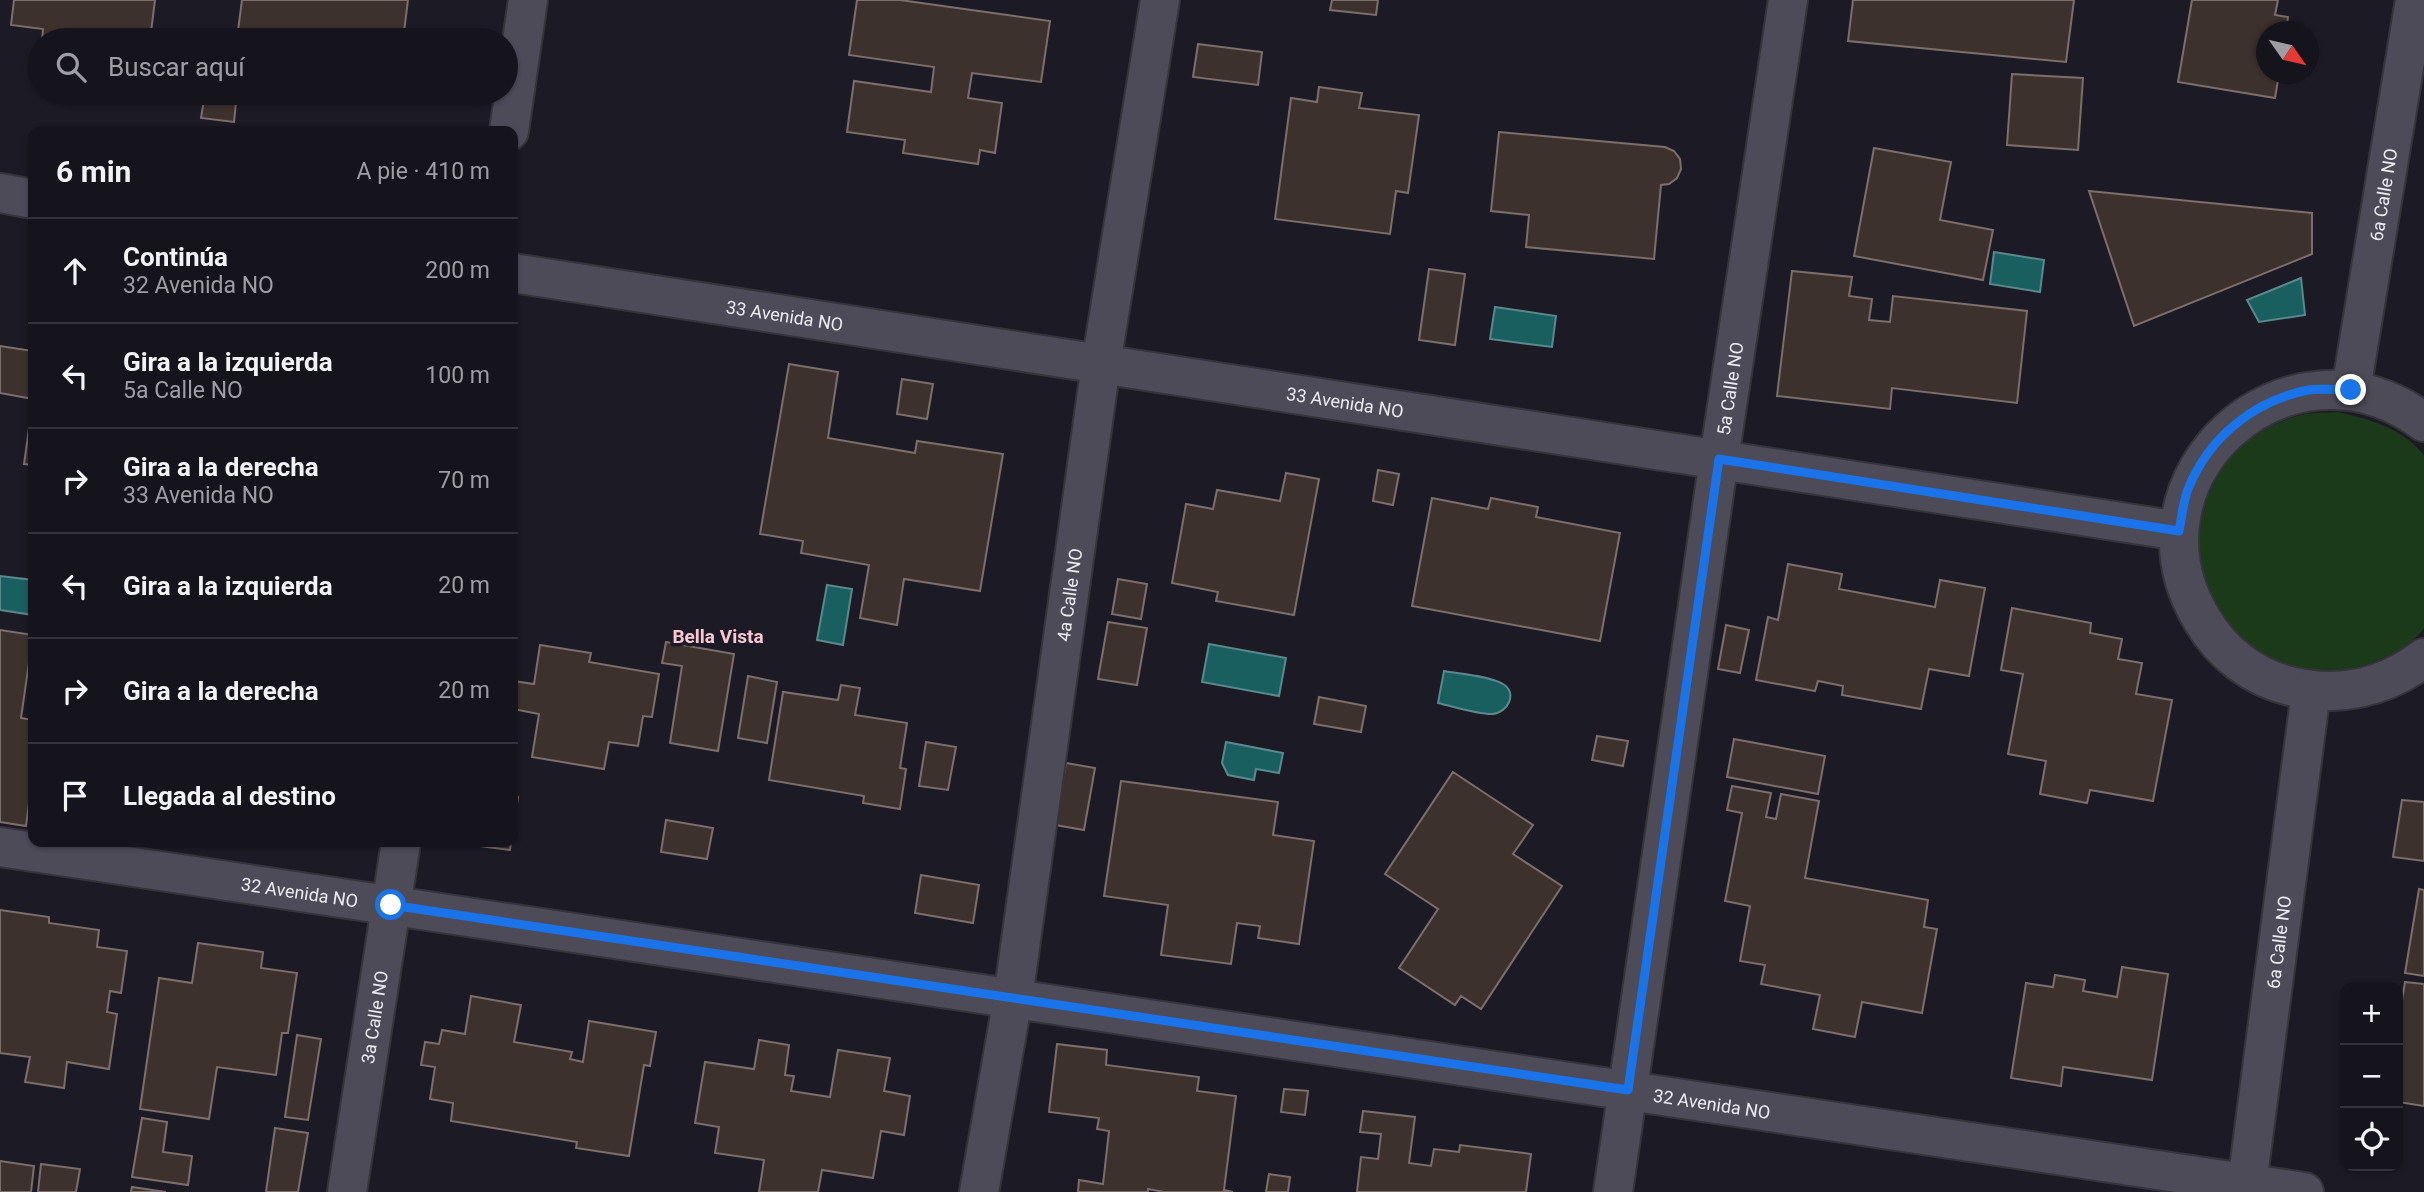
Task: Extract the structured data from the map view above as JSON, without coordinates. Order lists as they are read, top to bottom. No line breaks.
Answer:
{"streets":{"street":["6a Calle NO","33 Avenida NO","5a Calle NO","4a Calle NO","32 Avenida NO","3a Calle NO"]},"crossings":[["6a Calle NO","32 Avenida NO"],["33 Avenida NO","5a Calle NO"],["33 Avenida NO","4a Calle NO"],["5a Calle NO","32 Avenida NO"],["4a Calle NO","32 Avenida NO"],["32 Avenida NO","3a Calle NO"]],"districts":["Bella Vista"],"north":"bottom right","page":{"search":"Buscar aquí","heading":["6 min","A pie · 410 m"],"list":[["Continúa","32 Avenida NO","200 m"],["Gira a la izquierda","5a Calle NO","100 m"],["Gira a la derecha","33 Avenida NO","70 m"],["Gira a la izquierda","20 m"],["Gira a la derecha","20 m"],"Llegada al destino"],"map_buttons":["+","−"]}}
